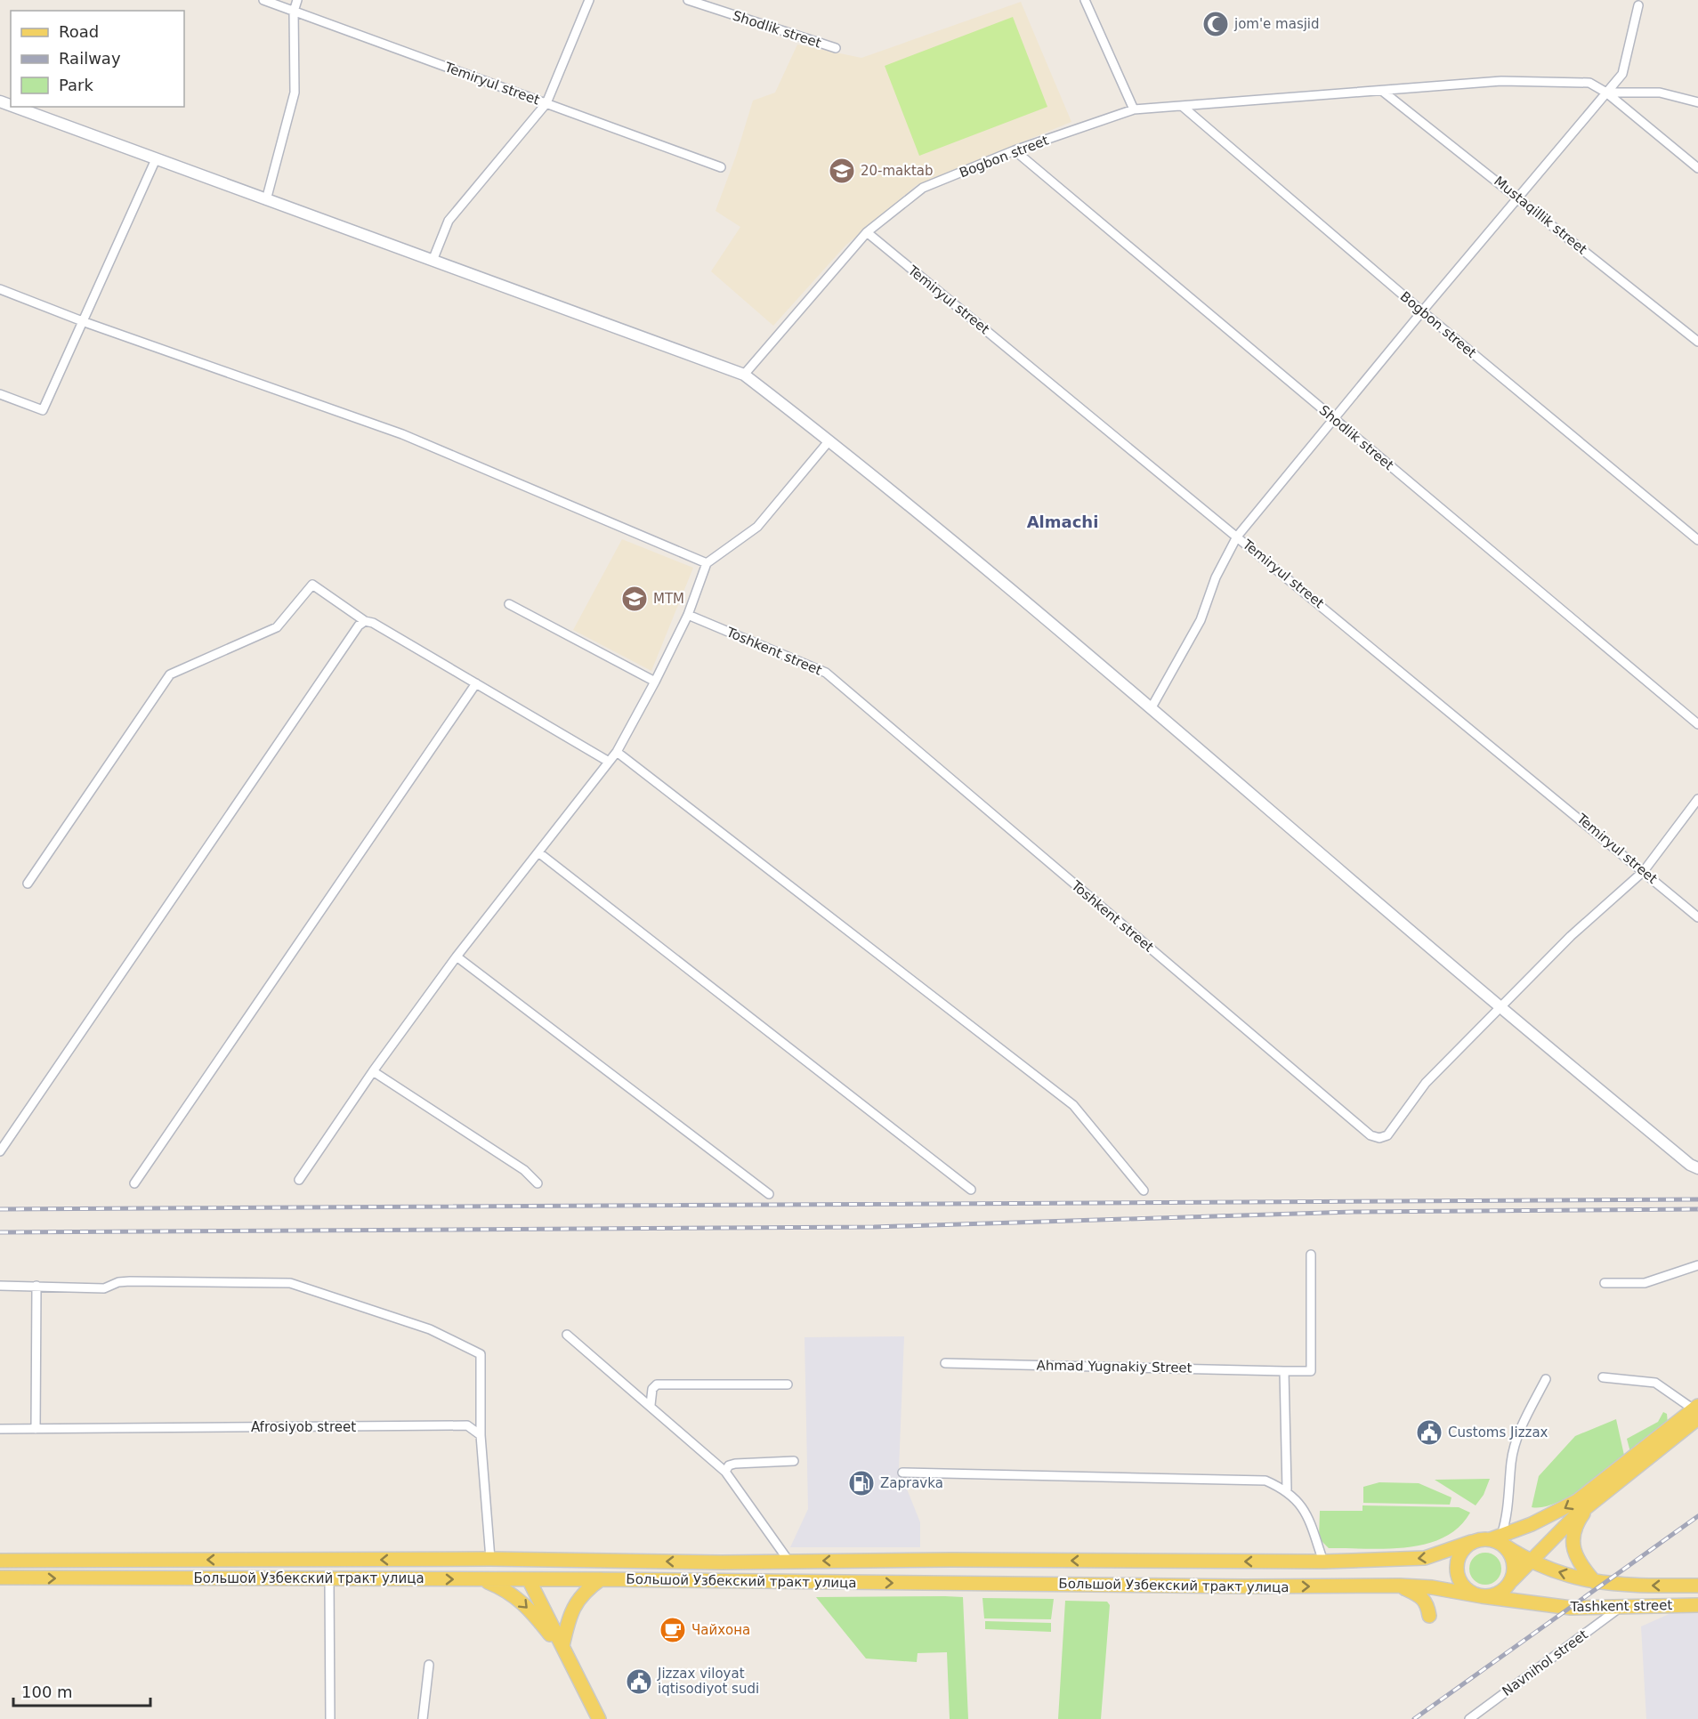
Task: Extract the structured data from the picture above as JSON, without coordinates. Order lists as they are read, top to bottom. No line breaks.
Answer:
{"streets":{"main road":["Большой Узбекский тракт улица","Tashkent street"],"street":["Shodlik street","Temiryul street","Bogbon street","Mustaqillik street","Toshkent street","Ahmad Yugnakiy Street","Afrosiyob street","Navnihol street"]},"crossings":[["Shodlik street","Bogbon street"],["Temiryul street","Bogbon street"],["Bogbon street","Mustaqillik street"],["Большой Узбекский тракт улица","Tashkent street"],["Tashkent street","Navnihol street"]],"districts":["Almachi"],"places":{"mosque":["jom'e masjid"],"school or university":["20-maktab","MTM"],"public building":["Customs Jizzax","Jizzax viloyat iqtisodiyot sudi"],"fuel station":["Zapravka"],"cafe":["Чайхона"]},"legend":["Road","Railway","Park"],"scale_bar":"100 m"}
